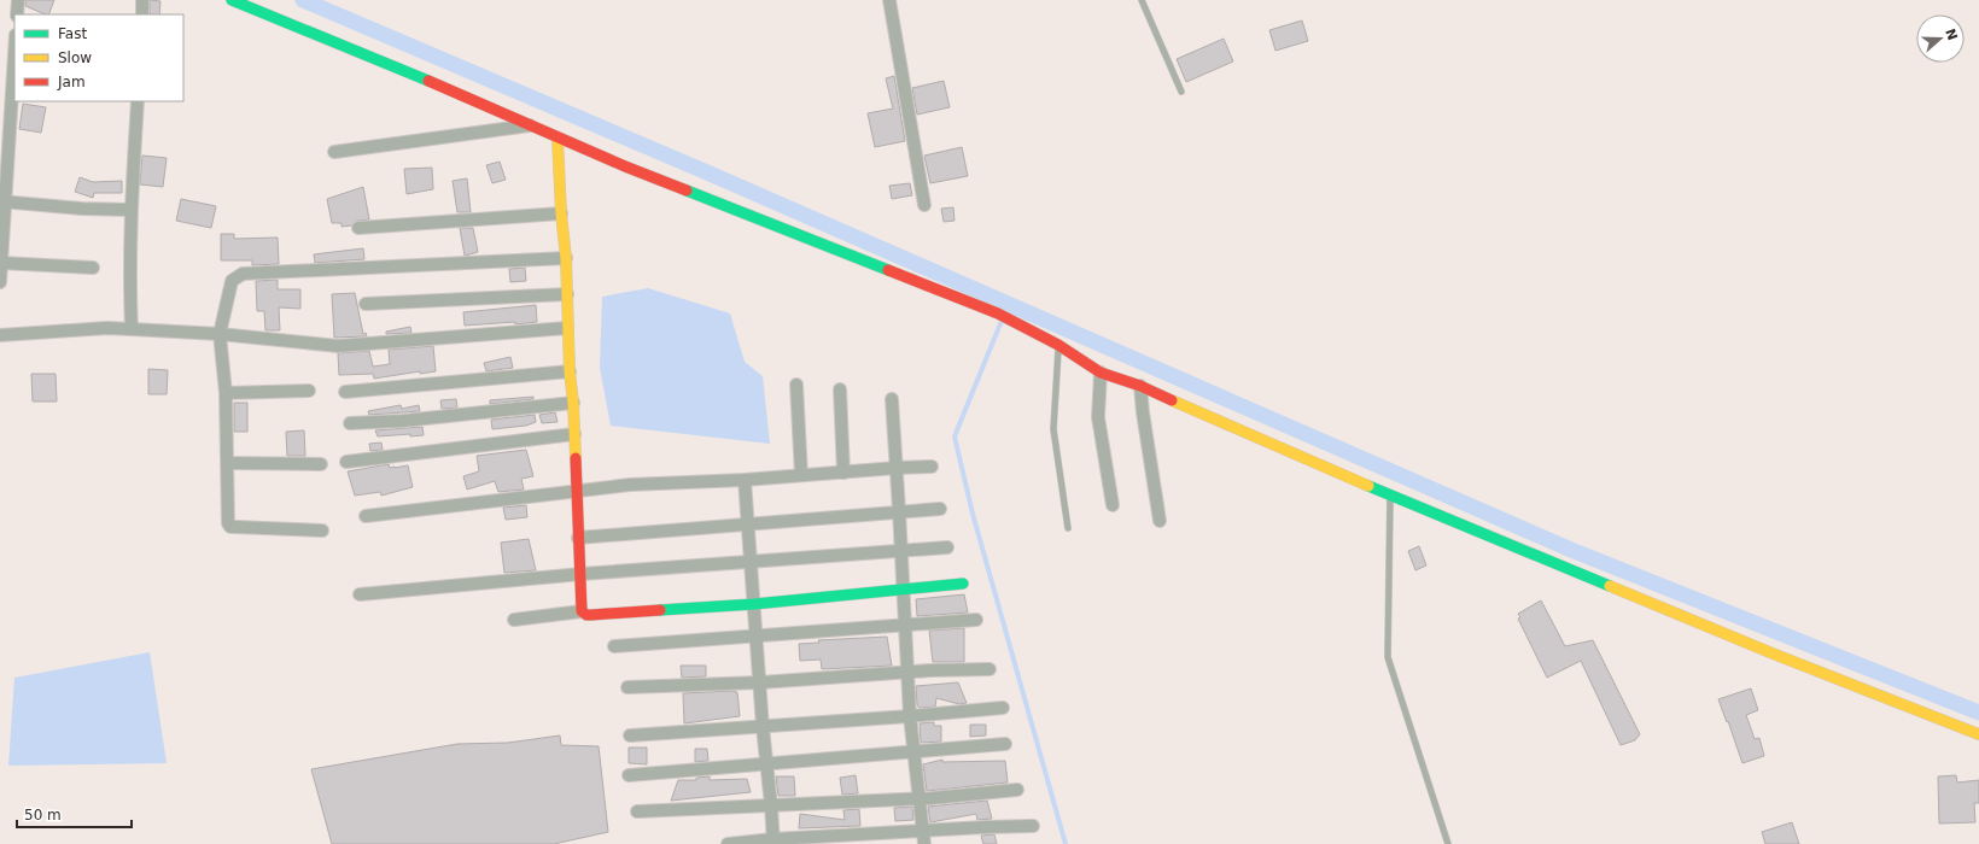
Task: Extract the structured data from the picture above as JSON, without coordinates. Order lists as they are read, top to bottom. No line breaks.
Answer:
{"legend":["Fast","Slow","Jam"],"scale_bar":"50 m","north":"right"}
